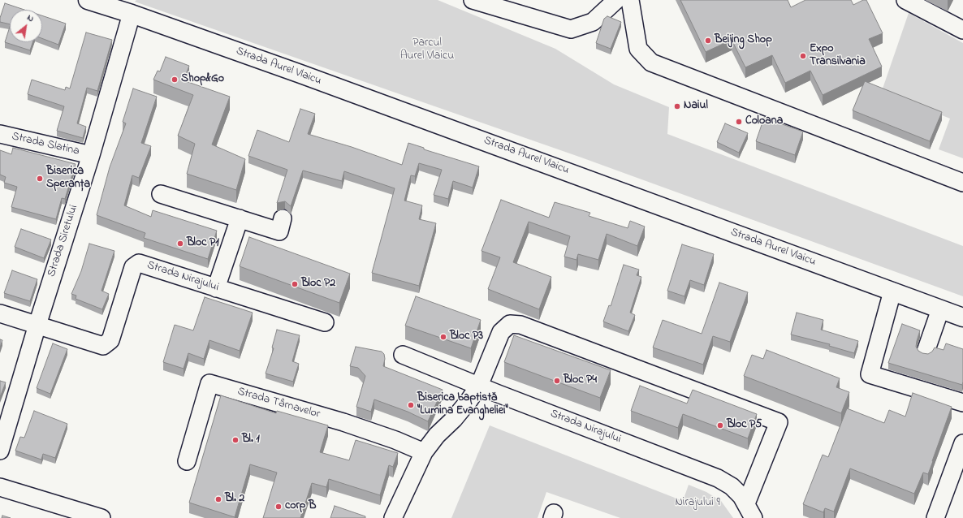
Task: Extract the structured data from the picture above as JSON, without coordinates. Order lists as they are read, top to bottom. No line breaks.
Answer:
{"streets":{"main road":["Strada Aurel Vlaicu"],"street":["Strada Slatina","Strada Siretului","Strada Nirajului","Strada Târnavelor"]},"crossings":[["Strada Aurel Vlaicu","Strada Siretului"],["Strada Slatina","Strada Siretului"],["Strada Siretului","Strada Nirajului"]],"parks":["Parcul Aurel Vlaicu","Nirajului 9"],"places":["Beijing Shop","Expo Transilvania","Shop&Go","Naiul","Coloana","Biserica Speranța","Bloc P1","Bloc P2","Bloc P3","Bloc P4","Biserica baptistă \"Lumina Evangheliei\"","Bloc P5","Bl. 1","Bl. 2","corp B"],"north":"top right"}
